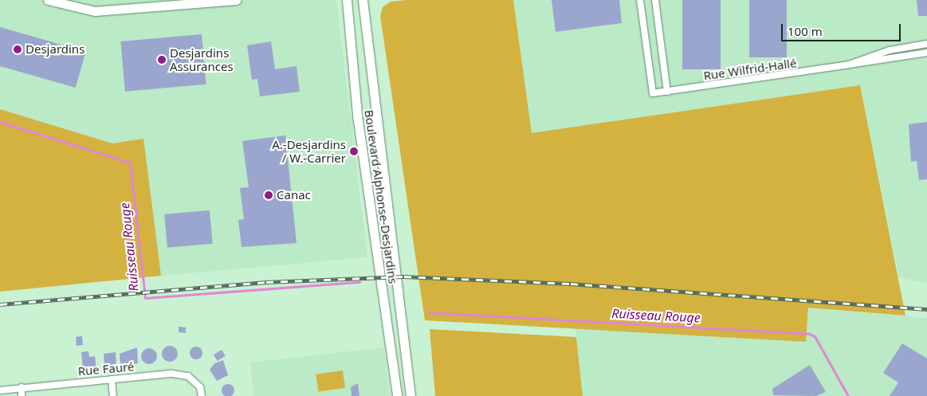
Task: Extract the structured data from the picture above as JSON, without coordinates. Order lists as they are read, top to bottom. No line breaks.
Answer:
{"streets":{"main road":["Boulevard Alphonse-Desjardins"],"street":["Rue Wilfrid-Hallé","Rue Fauré"]},"water":["Ruisseau Rouge"],"places":["Desjardins","Desjardins Assurances","A.-Desjardins / W.-Carrier","Canac"],"scale_bar":"100 m"}
